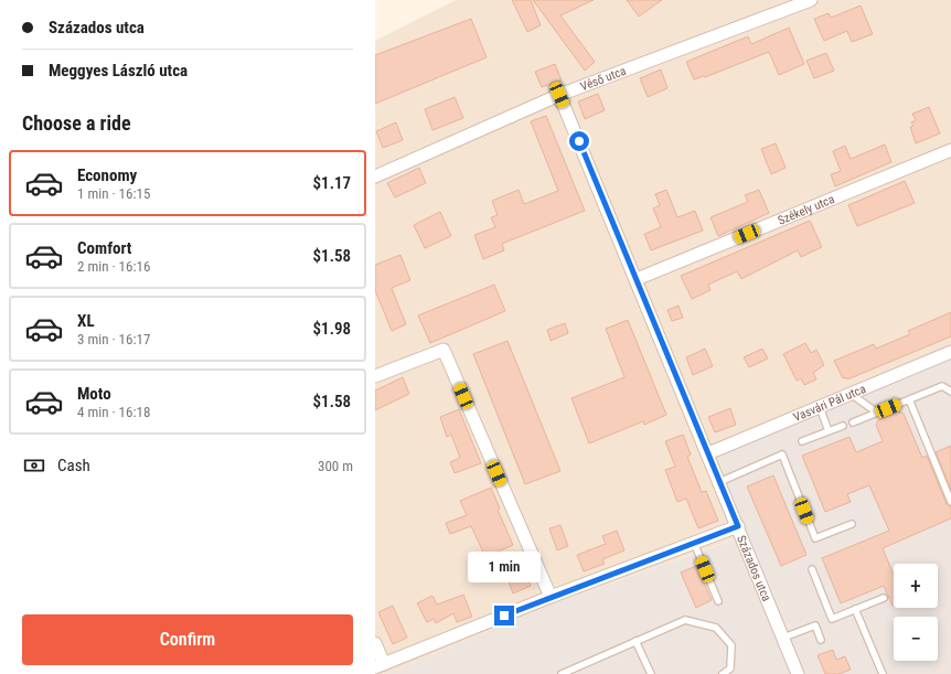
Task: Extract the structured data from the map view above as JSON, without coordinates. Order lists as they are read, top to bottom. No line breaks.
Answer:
{"streets":{"street":["Véső utca","Székely utca","Vasvári Pál utca","Százados utca"]},"crossings":[["Véső utca","Százados utca"],["Székely utca","Százados utca"],["Vasvári Pál utca","Százados utca"]],"page":{"banner":["Százados utca","Meggyes László utca"],"heading":"Choose a ride","list":[{"name":"Economy","note":"1 min · 16:15","value":"$1.17"},{"name":"Comfort","note":"2 min · 16:16","value":"$1.58"},{"name":"XL","note":"3 min · 16:17","value":"$1.98"},{"name":"Moto","note":"4 min · 16:18","value":"$1.58"}],"pay":["Cash","300 m"],"bubble":"1 min","map_buttons":["+","−"],"buttons":"Confirm"}}
